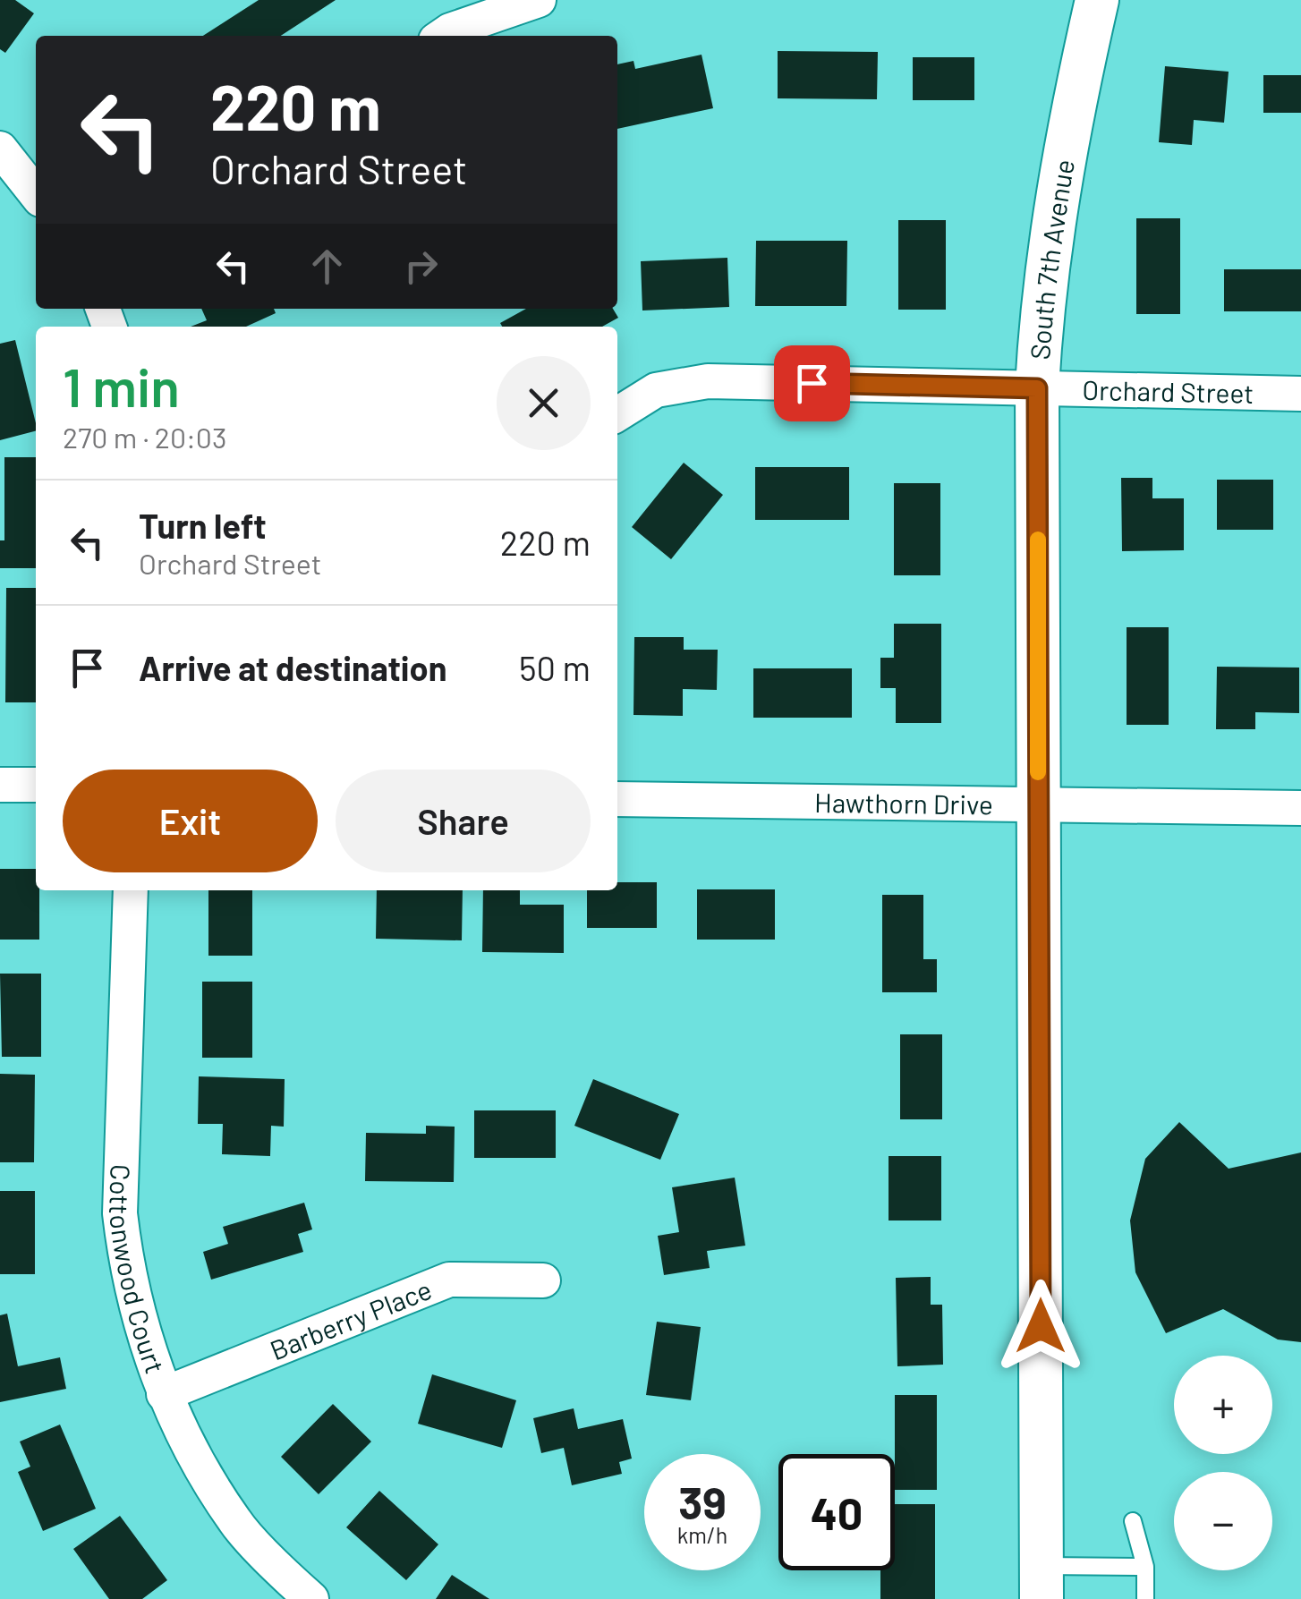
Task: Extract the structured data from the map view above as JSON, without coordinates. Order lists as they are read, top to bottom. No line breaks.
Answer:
{"streets":{"street":["South 7th Avenue","Orchard Street","Hawthorn Drive","Cottonwood Court","Barberry Place"]},"crossings":[["South 7th Avenue","Orchard Street"],["South 7th Avenue","Hawthorn Drive"],["Cottonwood Court","Barberry Place"]],"page":{"turn":["220 m","Orchard Street"],"heading":["1 min","270 m · 20:03"],"list":[{"name":"Turn left","note":"Orchard Street","value":"220 m"},{"name":"Arrive at destination","value":"50 m"}],"buttons":["Exit","Share"],"map_buttons":["+","−"],"speed":"39 km/h","limit":"40"}}
